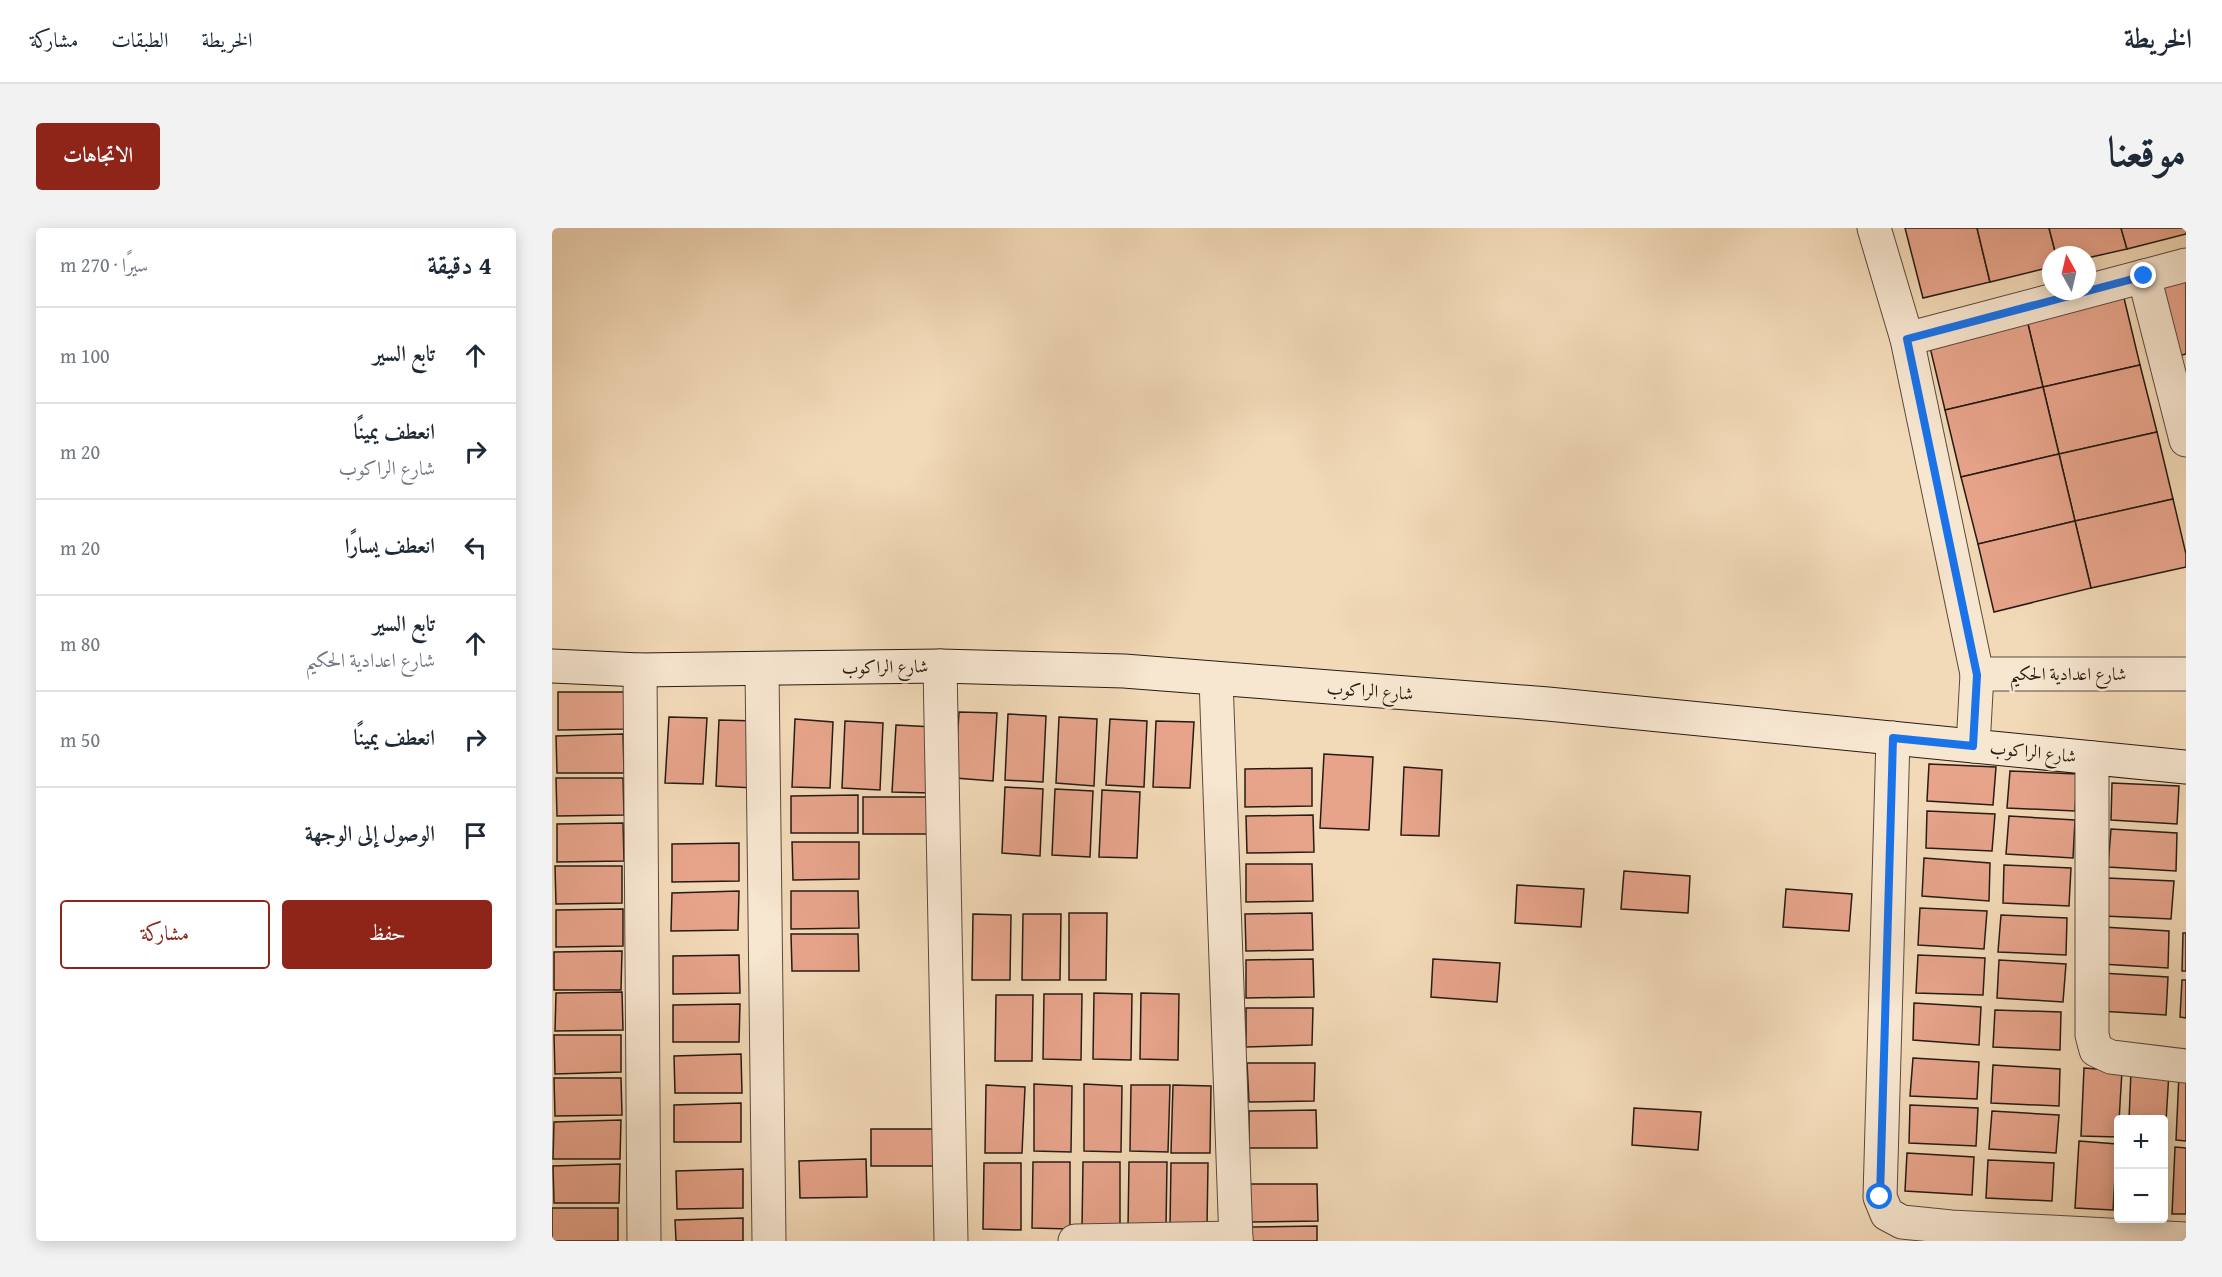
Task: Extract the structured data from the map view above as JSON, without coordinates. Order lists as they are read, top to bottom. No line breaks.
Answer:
{"streets":{"street":["شارع الراكوب","شارع اعدادية الحكيم"]},"north":"top","page":{"header":"الخريطة","nav":["الخريطة","الطبقات","مشاركة"],"title":"موقعنا","buttons":["الاتجاهات",["حفظ","مشاركة"]],"heading":["4 دقيقة","سيرًا · 270 m"],"list":[["تابع السير","100 m"],["انعطف يمينًا","شارع الراكوب","20 m"],["انعطف يسارًا","20 m"],["تابع السير","شارع اعدادية الحكيم","80 m"],["انعطف يمينًا","50 m"],"الوصول إلى الوجهة"],"map_buttons":["+","−"]}}
